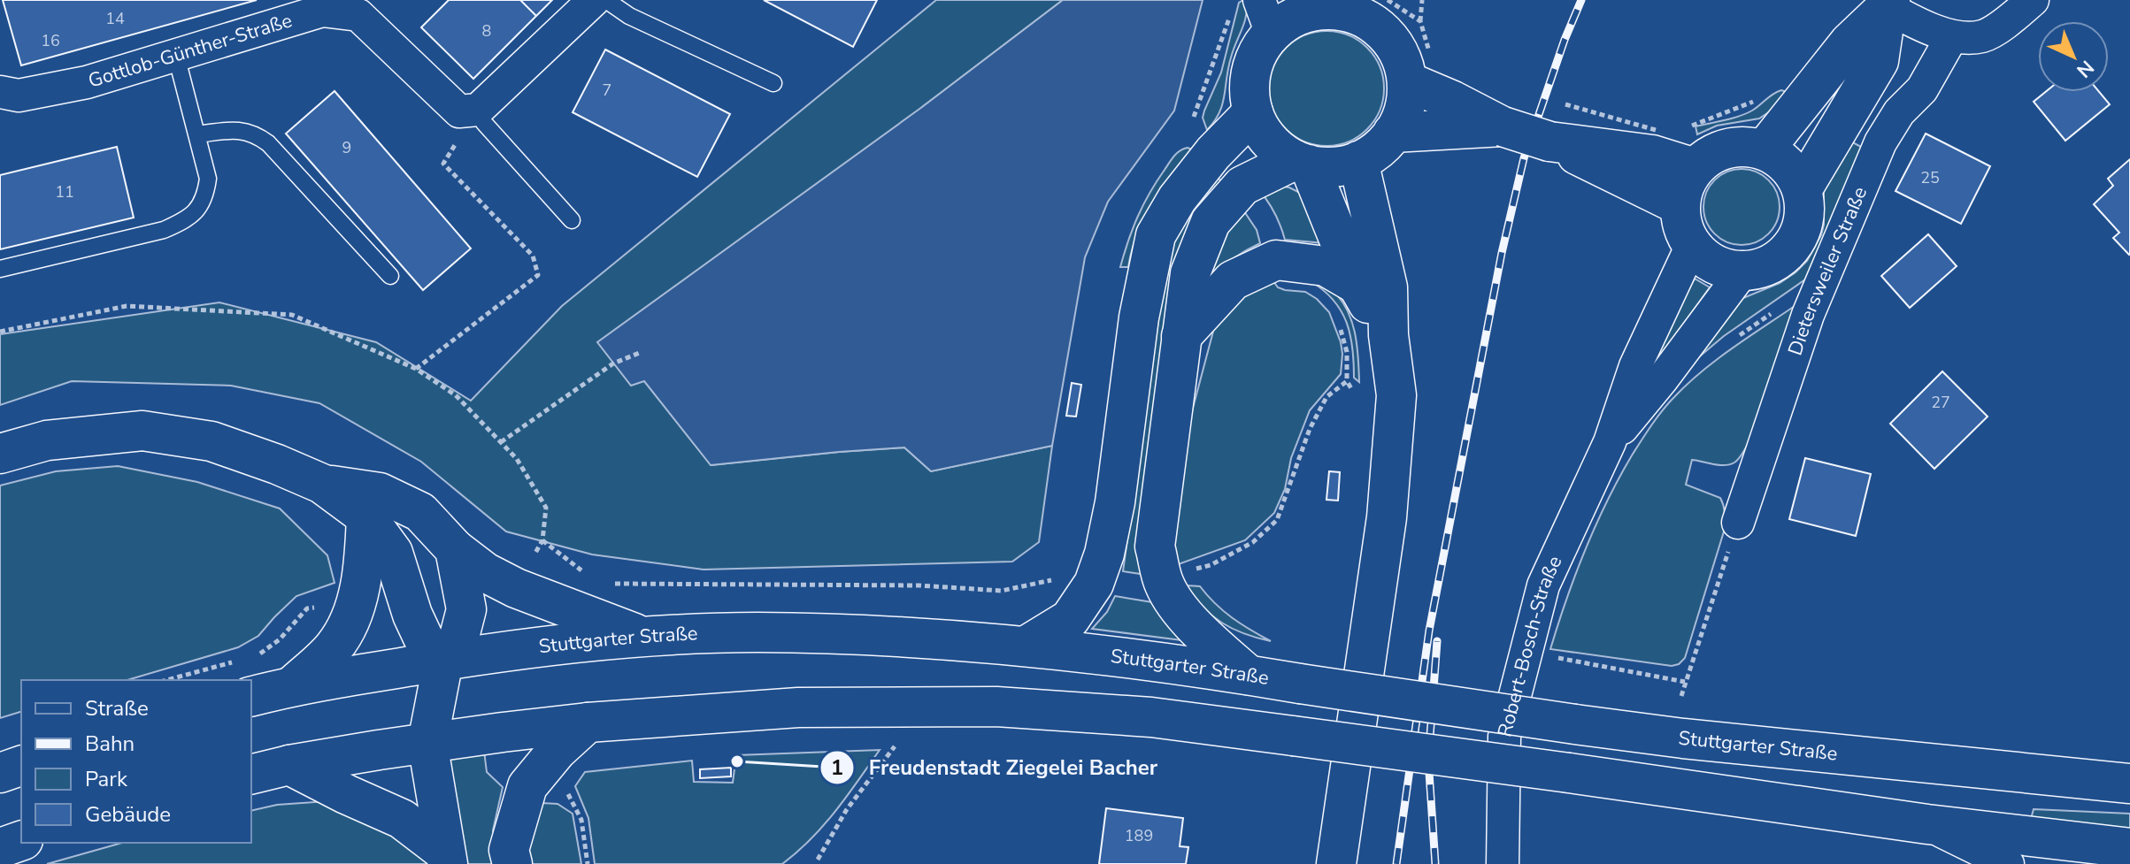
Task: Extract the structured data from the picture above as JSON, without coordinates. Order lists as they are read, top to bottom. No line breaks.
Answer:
{"streets":{"main road":["Stuttgarter Straße"],"street":["Gottlob-Günther-Straße","Dietersweiler Straße","Robert-Bosch-Straße"]},"places":["Freudenstadt Ziegelei Bacher"],"house_numbers":["14","8","16","7","9","25","11","27","189"],"legend":["Straße","Bahn","Park","Gebäude"],"north":"bottom right"}
